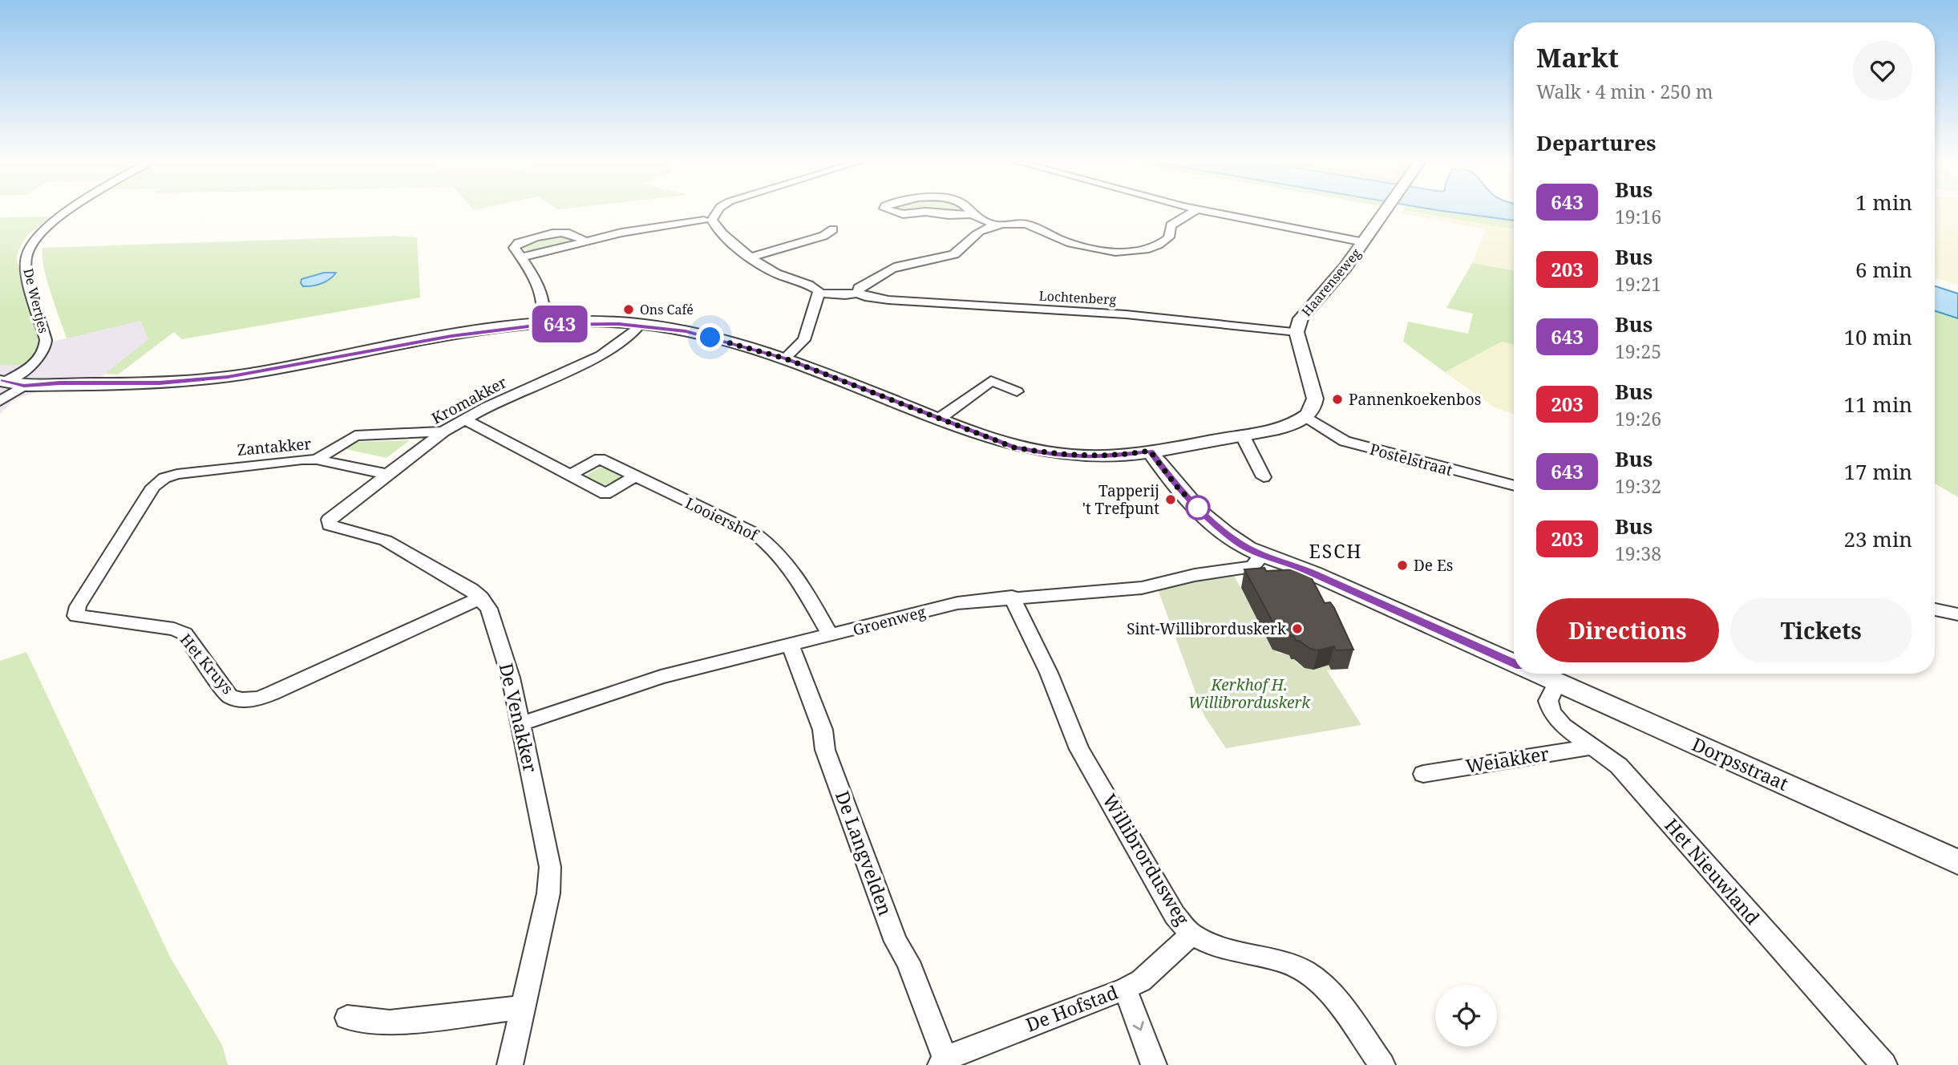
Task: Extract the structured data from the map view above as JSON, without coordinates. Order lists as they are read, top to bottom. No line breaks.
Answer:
{"streets":{"street":["Haarenseweg","Lochtenberg","De Wertjes","Kromakker","Zantakker","Postelstraat","Looiershof","Groenweg","Het Kruys","De Venakker","Weiakker","Dorpsstraat","De Langvelden","Willibrordusweg","Het Nieuwland","De Hofstad"]},"crossings":[["Haarenseweg","Lochtenberg"],["Haarenseweg","Postelstraat"],["Kromakker","Zantakker"],["Kromakker","Het Kruys"],["Kromakker","De Venakker"],["Zantakker","Het Kruys"],["Looiershof","Groenweg"],["Groenweg","De Venakker"],["Groenweg","Dorpsstraat"],["Groenweg","De Langvelden"],["Groenweg","Willibrordusweg"],["Het Kruys","De Venakker"],["Weiakker","Het Nieuwland"],["Dorpsstraat","Het Nieuwland"],["De Langvelden","De Hofstad"],["Willibrordusweg","De Hofstad"]],"districts":["ESCH"],"parks":["Kerkhof H. Willibrorduskerk"],"places":["Ons Café","Pannenkoekenbos","Tapperij 't Trefpunt","De Es","Sint-Willibrorduskerk"],"lines":["bus line 643"],"page":{"on_map":"643","heading":[["Markt","Walk · 4 min · 250 m"],"Departures"],"list":[{"mark":"643","name":"Bus","note":"19:16","value":"1 min"},{"mark":"203","name":"Bus","note":"19:21","value":"6 min"},{"mark":"643","name":"Bus","note":"19:25","value":"10 min"},{"mark":"203","name":"Bus","note":"19:26","value":"11 min"},{"mark":"643","name":"Bus","note":"19:32","value":"17 min"},{"mark":"203","name":"Bus","note":"19:38","value":"23 min"}],"buttons":["Directions","Tickets"]}}
